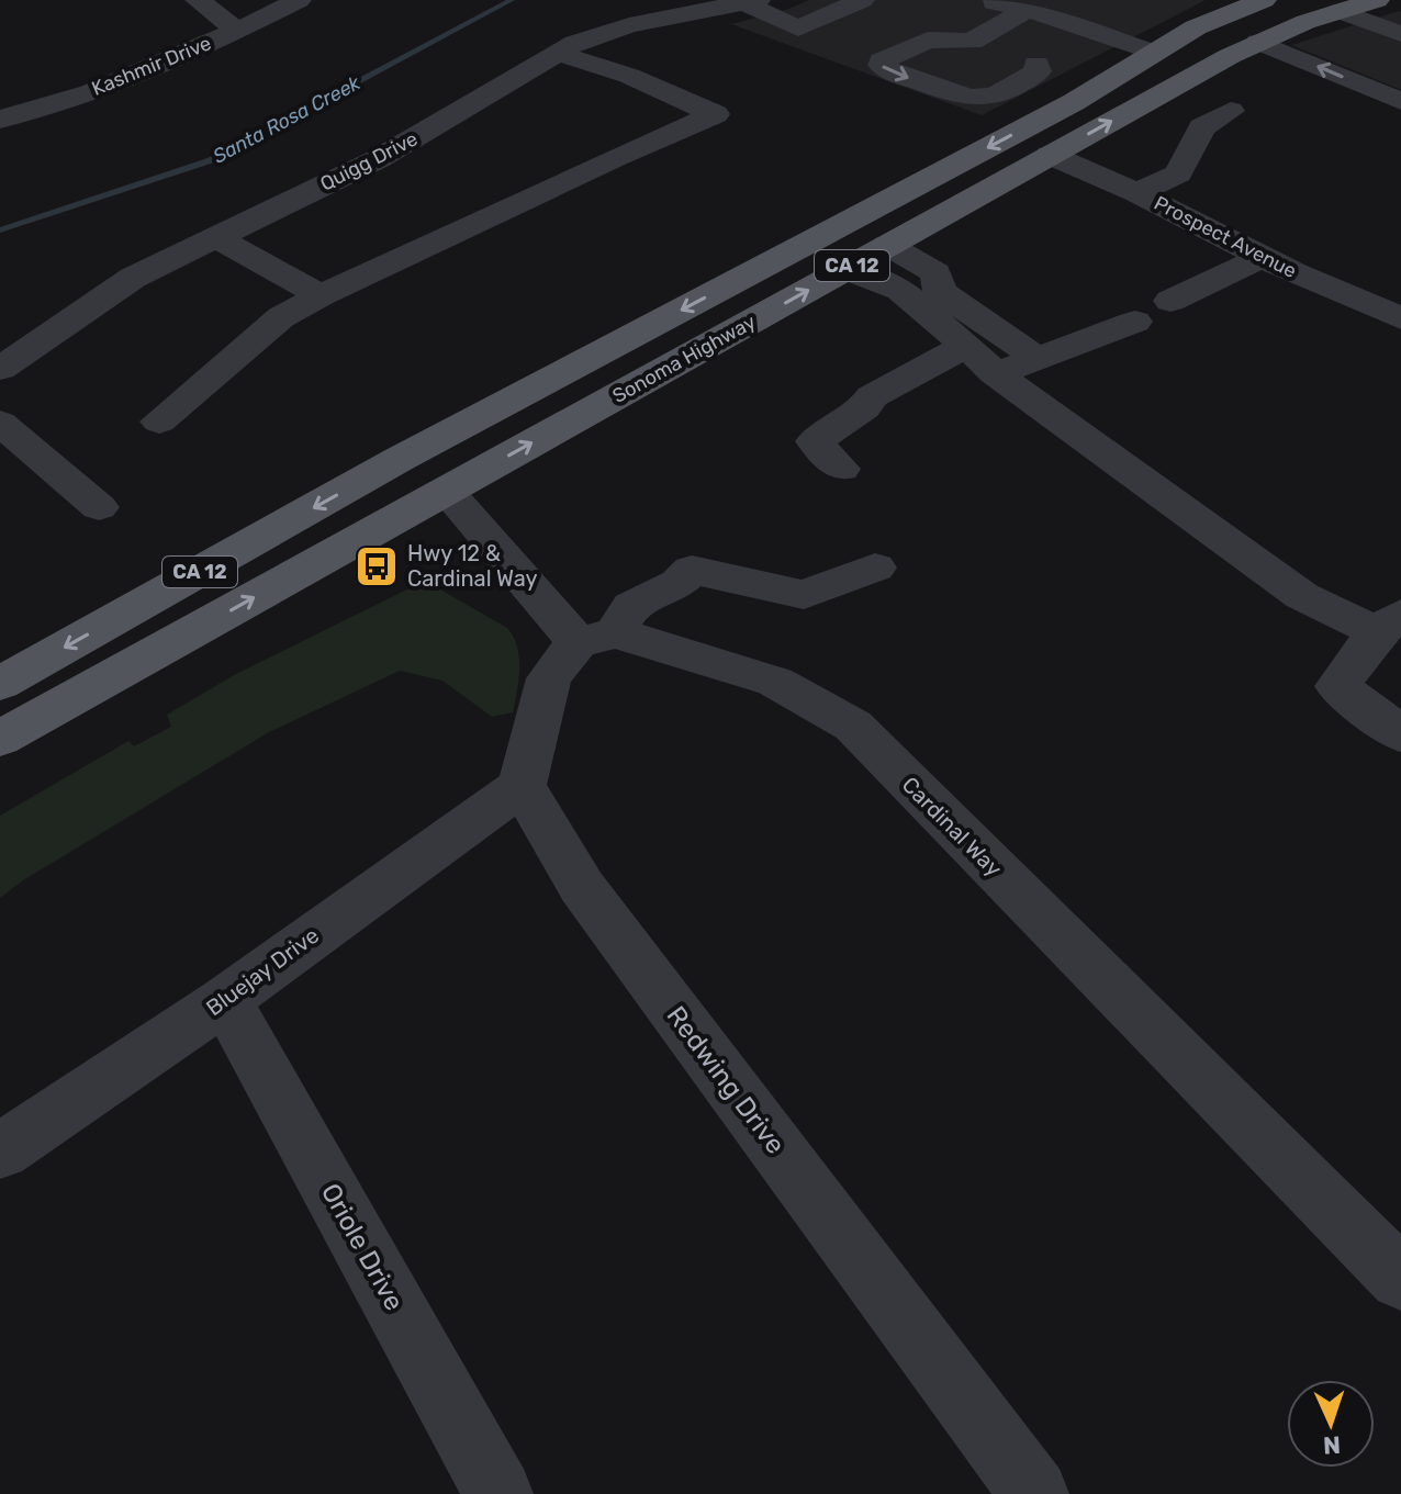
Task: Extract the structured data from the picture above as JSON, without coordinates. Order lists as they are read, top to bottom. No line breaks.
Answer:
{"streets":{"main road":["CA 12","Sonoma Highway"],"street":["Kashmir Drive","Quigg Drive","Prospect Avenue","Cardinal Way","Bluejay Drive","Redwing Drive","Oriole Drive"]},"crossings":[["Prospect Avenue","Sonoma Highway"],["Bluejay Drive","Redwing Drive"],["Bluejay Drive","Oriole Drive"]],"water":["Santa Rosa Creek"],"places":{"bus stop":["Hwy 12 & Cardinal Way"]},"north":"bottom"}
